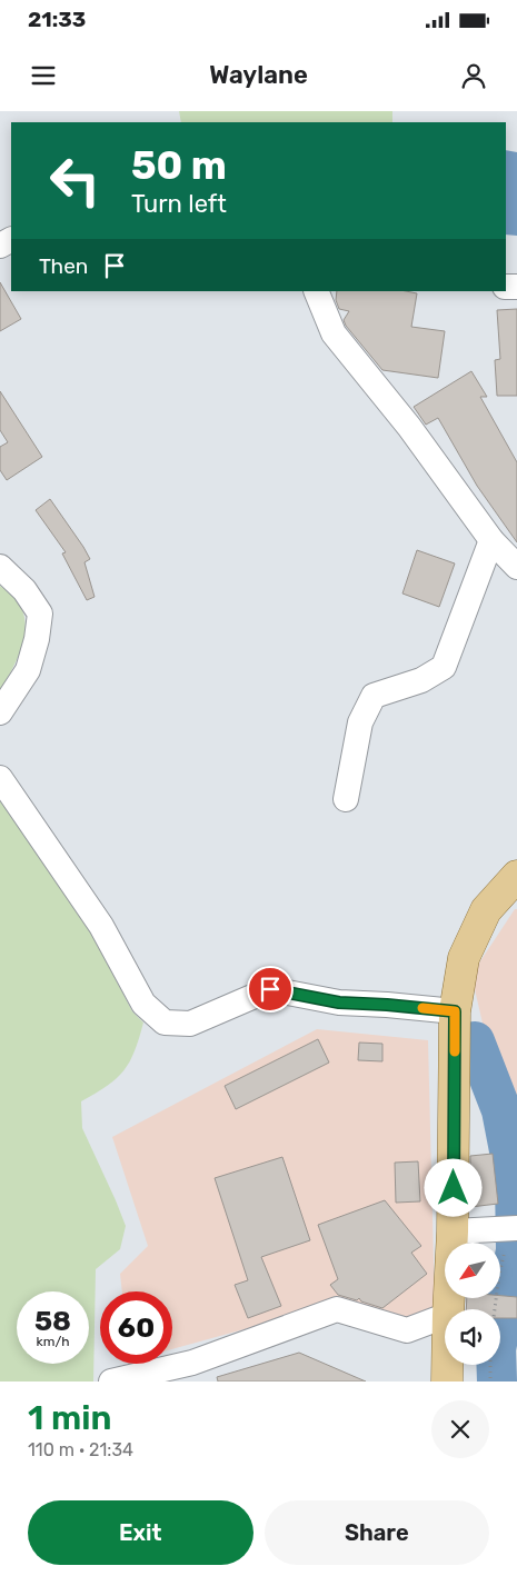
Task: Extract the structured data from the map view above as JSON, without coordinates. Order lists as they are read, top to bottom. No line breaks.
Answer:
{"north":"bottom left","page":{"status":"21:33","header":"Waylane","turn":["50 m","Turn left"],"then":"Then","speed":"58 km/h","limit":"60","heading":["1 min","110 m · 21:34"],"buttons":["Exit","Share"]}}
